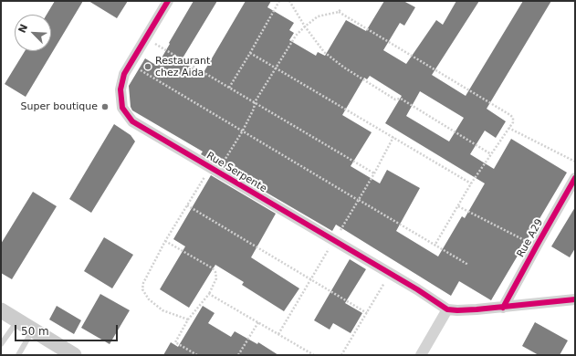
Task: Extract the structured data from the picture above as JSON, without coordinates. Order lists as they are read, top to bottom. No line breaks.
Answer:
{"streets":{"street":["Rue Serpente","Rue A29"]},"places":["Restaurant chez Aida","Super boutique"],"scale_bar":"50 m","north":"top left"}
